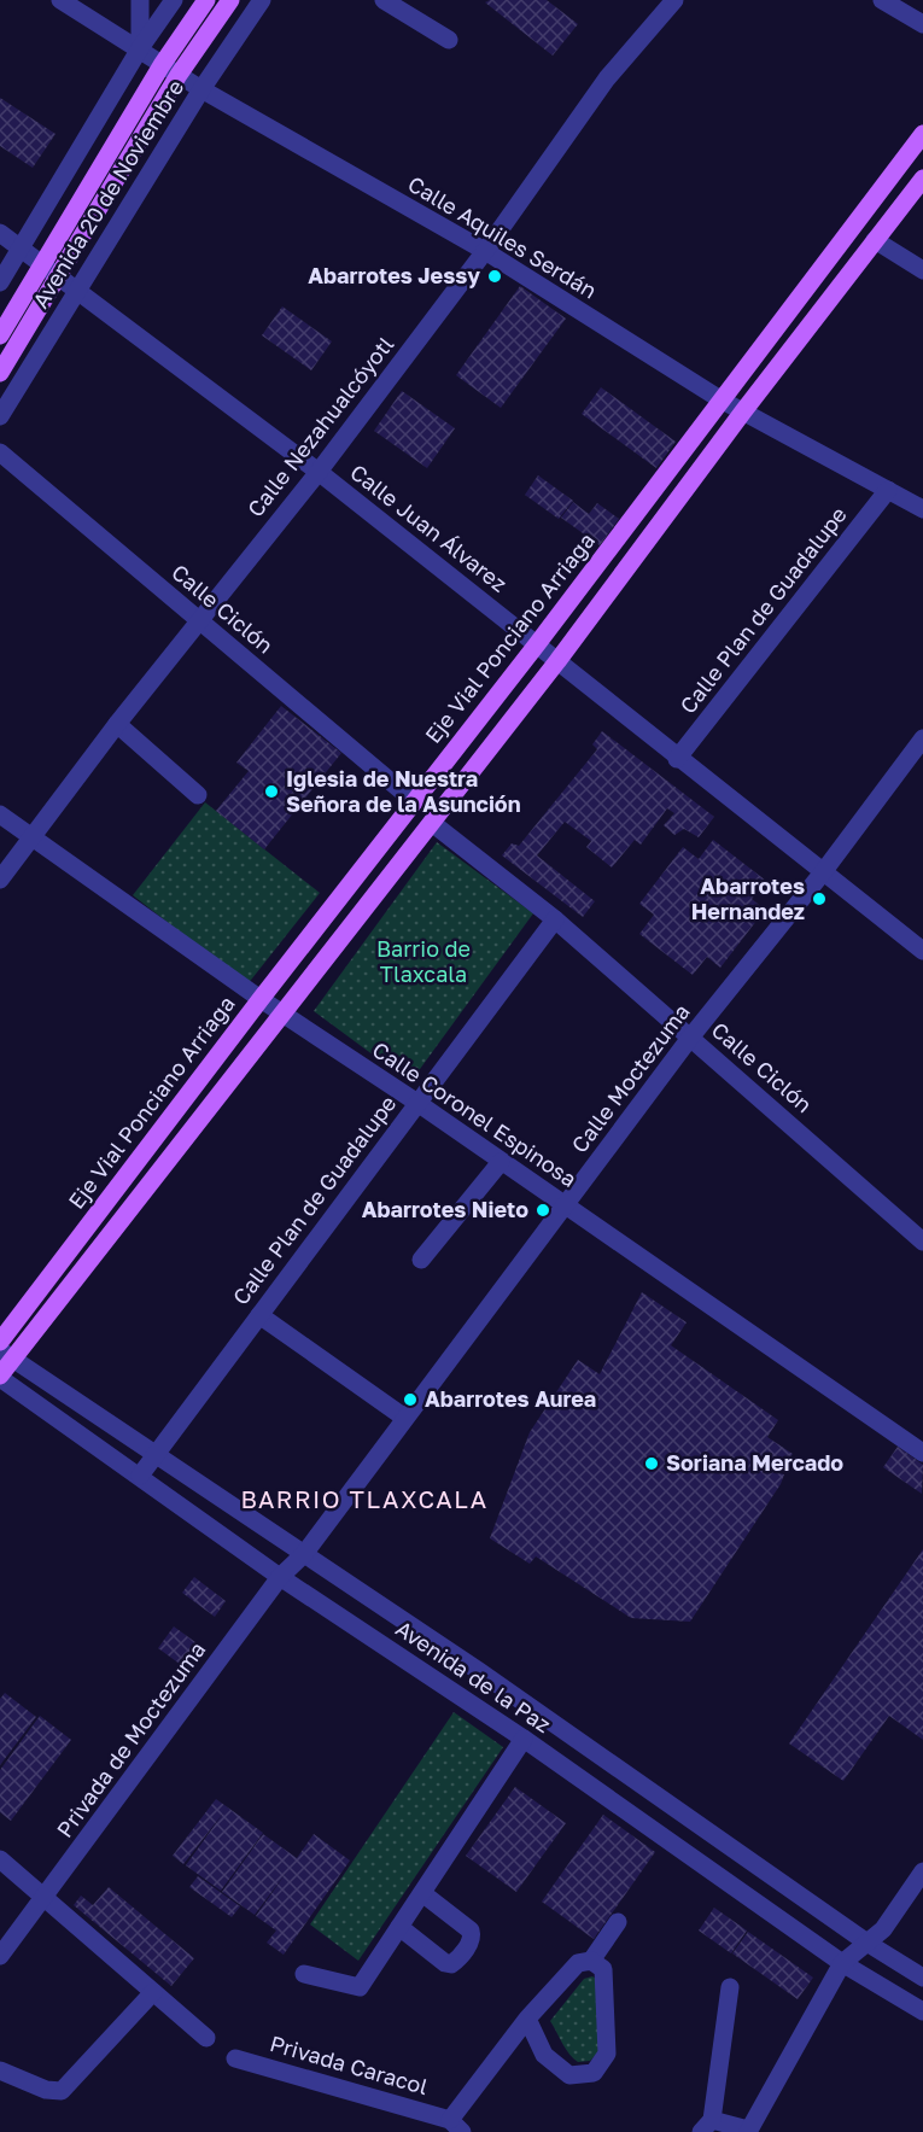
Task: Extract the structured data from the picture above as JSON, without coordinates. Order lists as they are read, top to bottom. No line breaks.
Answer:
{"streets":{"main road":["Avenida 20 de Noviembre","Eje Vial Ponciano Arriaga"],"street":["Calle Aquiles Serdán","Calle Nezahualcóyotl","Calle Juan Álvarez","Calle Ciclón","Calle Plan de Guadalupe","Calle Moctezuma","Calle Coronel Espinosa","Avenida de la Paz","Privada de Moctezuma","Privada Caracol"]},"crossings":[["Avenida 20 de Noviembre","Calle Aquiles Serdán"],["Avenida 20 de Noviembre","Calle Juan Álvarez"],["Calle Aquiles Serdán","Calle Nezahualcóyotl"],["Calle Aquiles Serdán","Calle Plan de Guadalupe"],["Calle Aquiles Serdán","Eje Vial Ponciano Arriaga"],["Calle Nezahualcóyotl","Calle Juan Álvarez"],["Calle Nezahualcóyotl","Calle Ciclón"],["Calle Nezahualcóyotl","Calle Coronel Espinosa"],["Calle Juan Álvarez","Calle Plan de Guadalupe"],["Calle Juan Álvarez","Eje Vial Ponciano Arriaga"],["Calle Juan Álvarez","Calle Moctezuma"],["Calle Ciclón","Calle Plan de Guadalupe"],["Calle Ciclón","Eje Vial Ponciano Arriaga"],["Calle Ciclón","Calle Moctezuma"],["Calle Plan de Guadalupe","Calle Coronel Espinosa"],["Calle Plan de Guadalupe","Avenida de la Paz"],["Eje Vial Ponciano Arriaga","Calle Coronel Espinosa"],["Calle Moctezuma","Calle Coronel Espinosa"],["Calle Moctezuma","Avenida de la Paz"],["Calle Moctezuma","Privada de Moctezuma"],["Avenida de la Paz","Privada de Moctezuma"]],"districts":["BARRIO TLAXCALA"],"parks":["Barrio de Tlaxcala"],"places":["Abarrotes Jessy","Iglesia de Nuestra Señora de la Asunción","Abarrotes Hernandez","Abarrotes Nieto","Abarrotes Aurea","Soriana Mercado"]}
